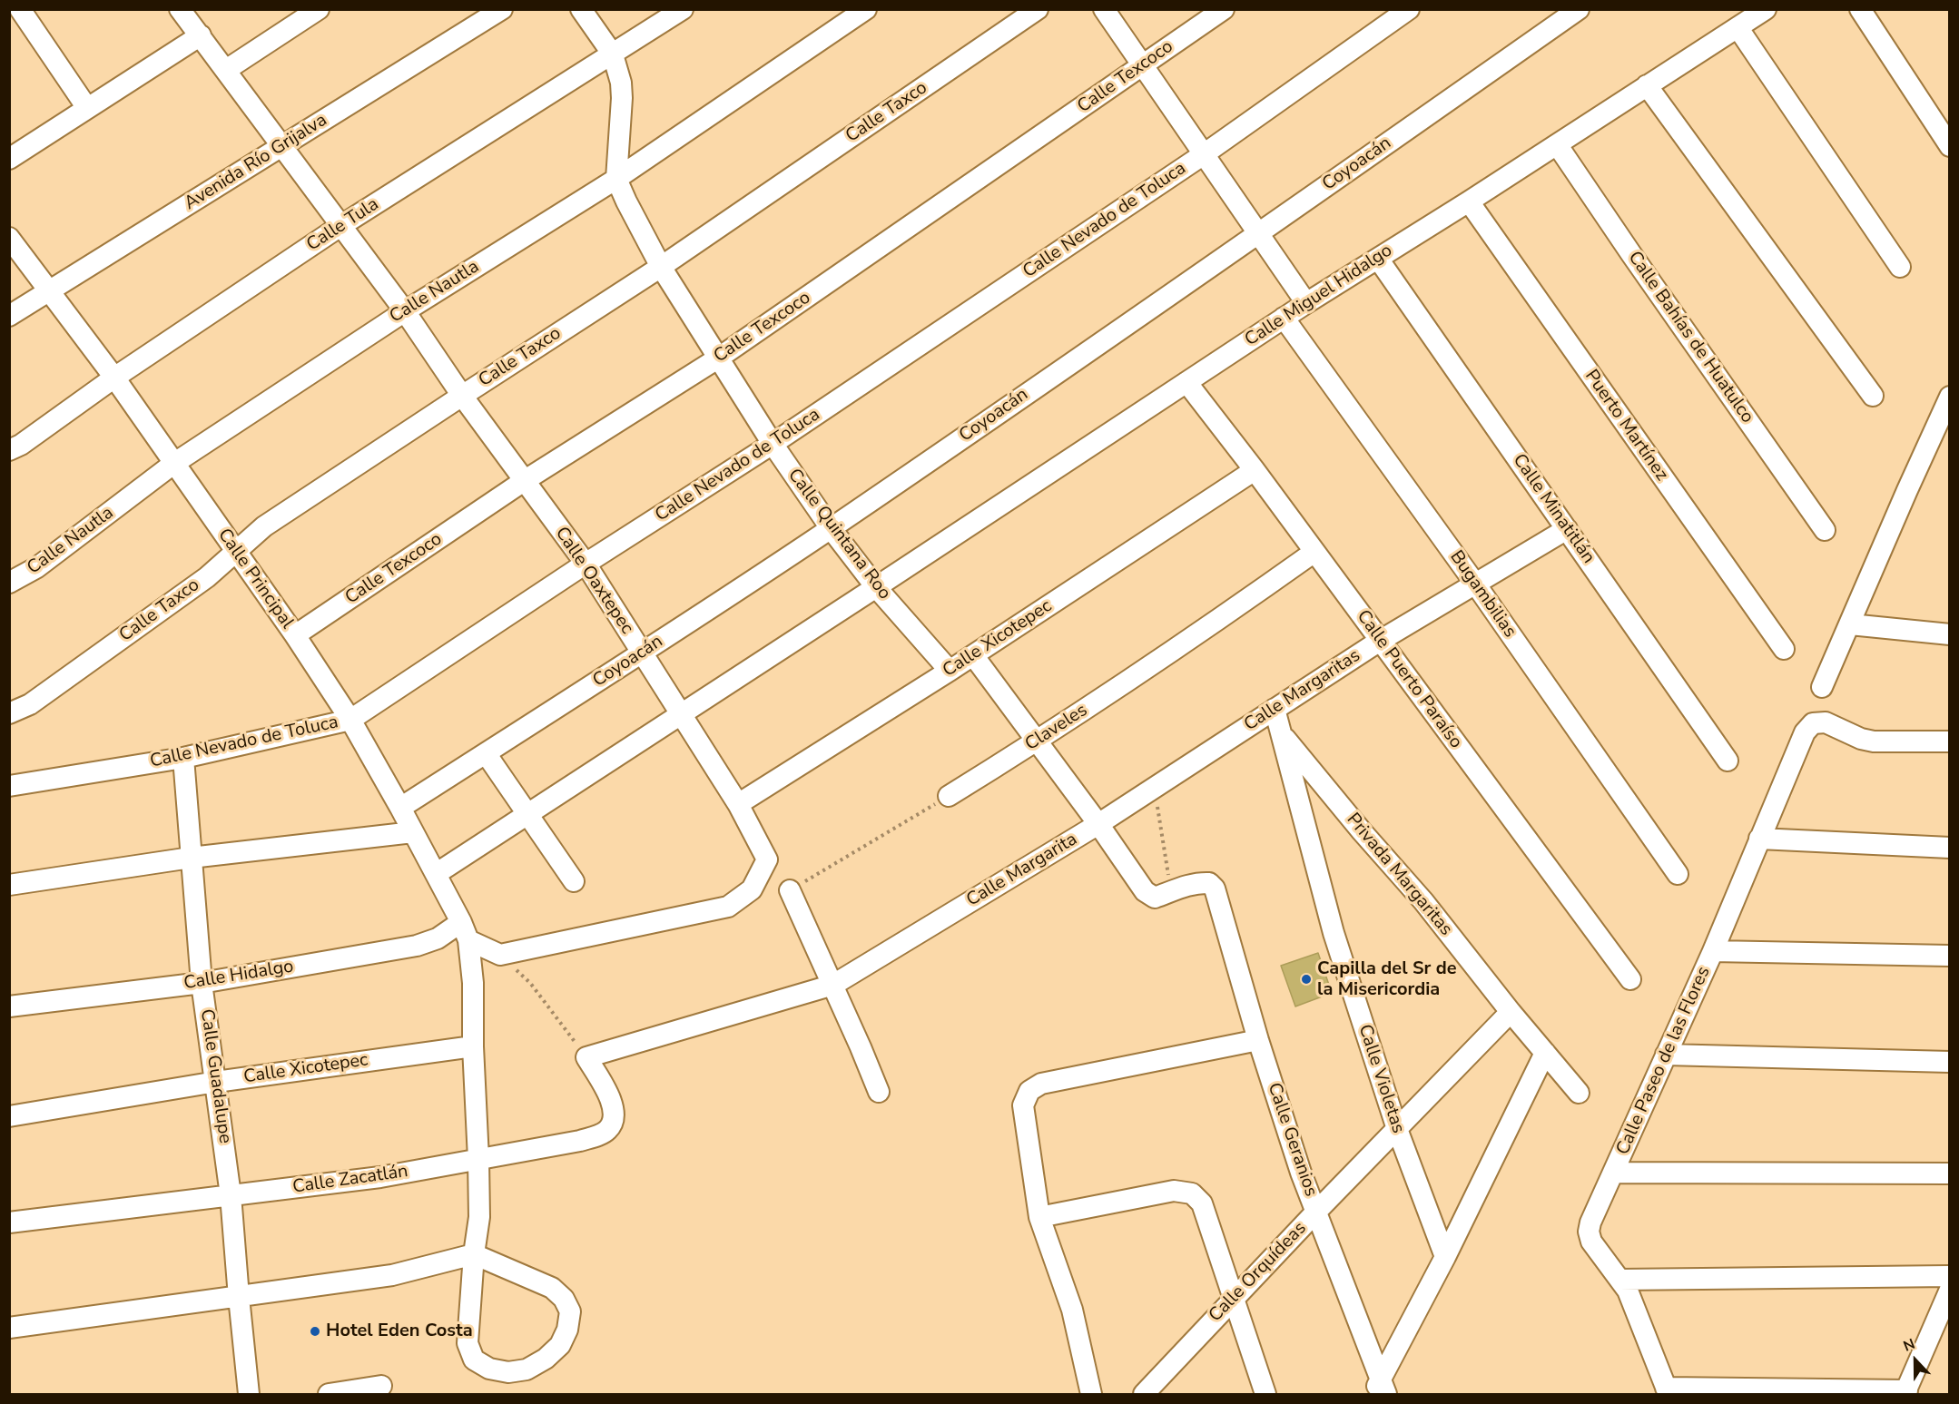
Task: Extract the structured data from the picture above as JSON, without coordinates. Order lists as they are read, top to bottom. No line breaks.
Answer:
{"streets":{"street":["Calle Texcoco","Calle Taxco","Avenida Río Grijalva","Coyoacán","Calle Nevado de Toluca","Calle Tula","Calle Nautla","Calle Miguel Hidalgo","Calle Bahías de Huatulco","Puerto Martínez","Calle Minatitlán","Calle Quintana Roo","Calle Principal","Calle Oaxtepec","Bugambilias","Calle Xicotepec","Calle Puerto Paraíso","Calle Margaritas","Claveles","Calle Margarita","Privada Margaritas","Calle Hidalgo","Calle Paseo de las Flores","Calle Guadalupe","Calle Violetas","Calle Geranios","Calle Zacatlán","Calle Orquídeas"]},"crossings":[["Calle Texcoco","Calle Quintana Roo"],["Calle Texcoco","Calle Principal"],["Calle Texcoco","Calle Oaxtepec"],["Calle Taxco","Calle Quintana Roo"],["Calle Taxco","Calle Principal"],["Calle Taxco","Calle Oaxtepec"],["Avenida Río Grijalva","Calle Principal"],["Avenida Río Grijalva","Calle Oaxtepec"],["Coyoacán","Calle Quintana Roo"],["Coyoacán","Calle Principal"],["Coyoacán","Calle Oaxtepec"],["Calle Nevado de Toluca","Calle Quintana Roo"],["Calle Nevado de Toluca","Calle Principal"],["Calle Nevado de Toluca","Calle Oaxtepec"],["Calle Nevado de Toluca","Calle Guadalupe"],["Calle Tula","Calle Quintana Roo"],["Calle Tula","Calle Principal"],["Calle Tula","Calle Oaxtepec"],["Calle Nautla","Calle Quintana Roo"],["Calle Nautla","Calle Principal"],["Calle Nautla","Calle Oaxtepec"],["Calle Miguel Hidalgo","Calle Bahías de Huatulco"],["Calle Miguel Hidalgo","Puerto Martínez"],["Calle Miguel Hidalgo","Calle Minatitlán"],["Calle Miguel Hidalgo","Calle Quintana Roo"],["Calle Miguel Hidalgo","Calle Oaxtepec"],["Calle Miguel Hidalgo","Bugambilias"],["Calle Miguel Hidalgo","Calle Puerto Paraíso"],["Calle Minatitlán","Calle Margaritas"],["Calle Quintana Roo","Calle Xicotepec"],["Calle Principal","Calle Xicotepec"],["Calle Principal","Calle Hidalgo"],["Calle Principal","Calle Zacatlán"],["Calle Oaxtepec","Calle Xicotepec"],["Bugambilias","Calle Margaritas"],["Calle Xicotepec","Calle Puerto Paraíso"],["Calle Xicotepec","Calle Guadalupe"],["Calle Puerto Paraíso","Calle Margaritas"],["Calle Puerto Paraíso","Claveles"],["Calle Margaritas","Calle Margarita"],["Calle Margaritas","Calle Violetas"],["Calle Margarita","Calle Zacatlán"],["Privada Margaritas","Calle Violetas"],["Privada Margaritas","Calle Orquídeas"],["Calle Hidalgo","Calle Guadalupe"],["Calle Guadalupe","Calle Zacatlán"],["Calle Violetas","Calle Orquídeas"],["Calle Geranios","Calle Orquídeas"]],"places":["Capilla del Sr de la Misericordia","Hotel Eden Costa"],"north":"top"}
